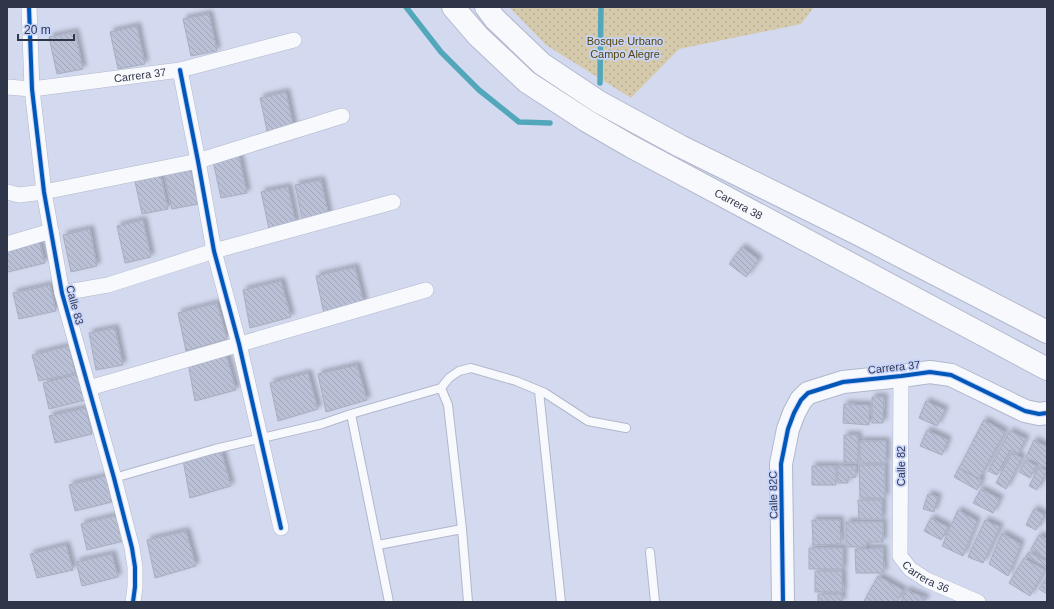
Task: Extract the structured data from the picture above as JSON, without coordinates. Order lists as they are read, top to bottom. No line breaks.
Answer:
{"streets":{"main road":["Carrera 37","Carrera 38","Calle 82C"],"street":["Calle 83","Calle 82","Carrera 36"]},"crossings":[["Carrera 37","Calle 83"],["Carrera 37","Calle 82"],["Carrera 37","Calle 82C"],["Calle 82","Carrera 36"]],"parks":["Bosque Urbano Campo Alegre"],"scale_bar":"20 m"}
